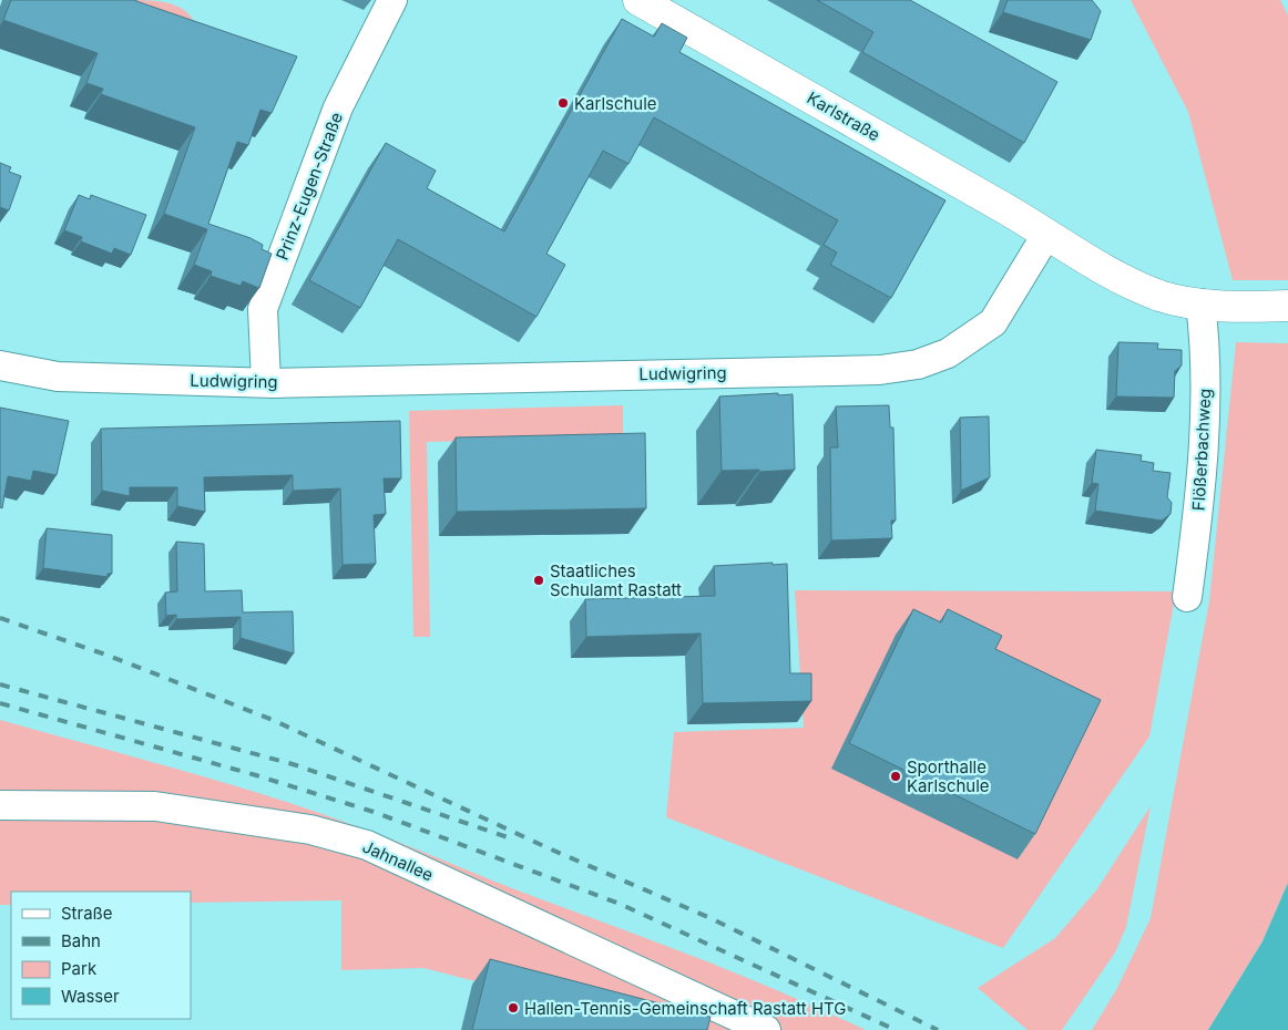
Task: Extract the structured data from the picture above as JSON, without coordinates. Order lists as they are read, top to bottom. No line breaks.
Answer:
{"streets":{"street":["Karlstraße","Prinz-Eugen-Straße","Ludwigring","Flößerbachweg","Jahnallee"]},"crossings":[["Karlstraße","Ludwigring"],["Prinz-Eugen-Straße","Ludwigring"]],"places":["Karlschule","Staatliches Schulamt Rastatt","Sporthalle Karlschule","Hallen-Tennis-Gemeinschaft Rastatt HTG"],"legend":["Straße","Bahn","Park","Wasser"]}
